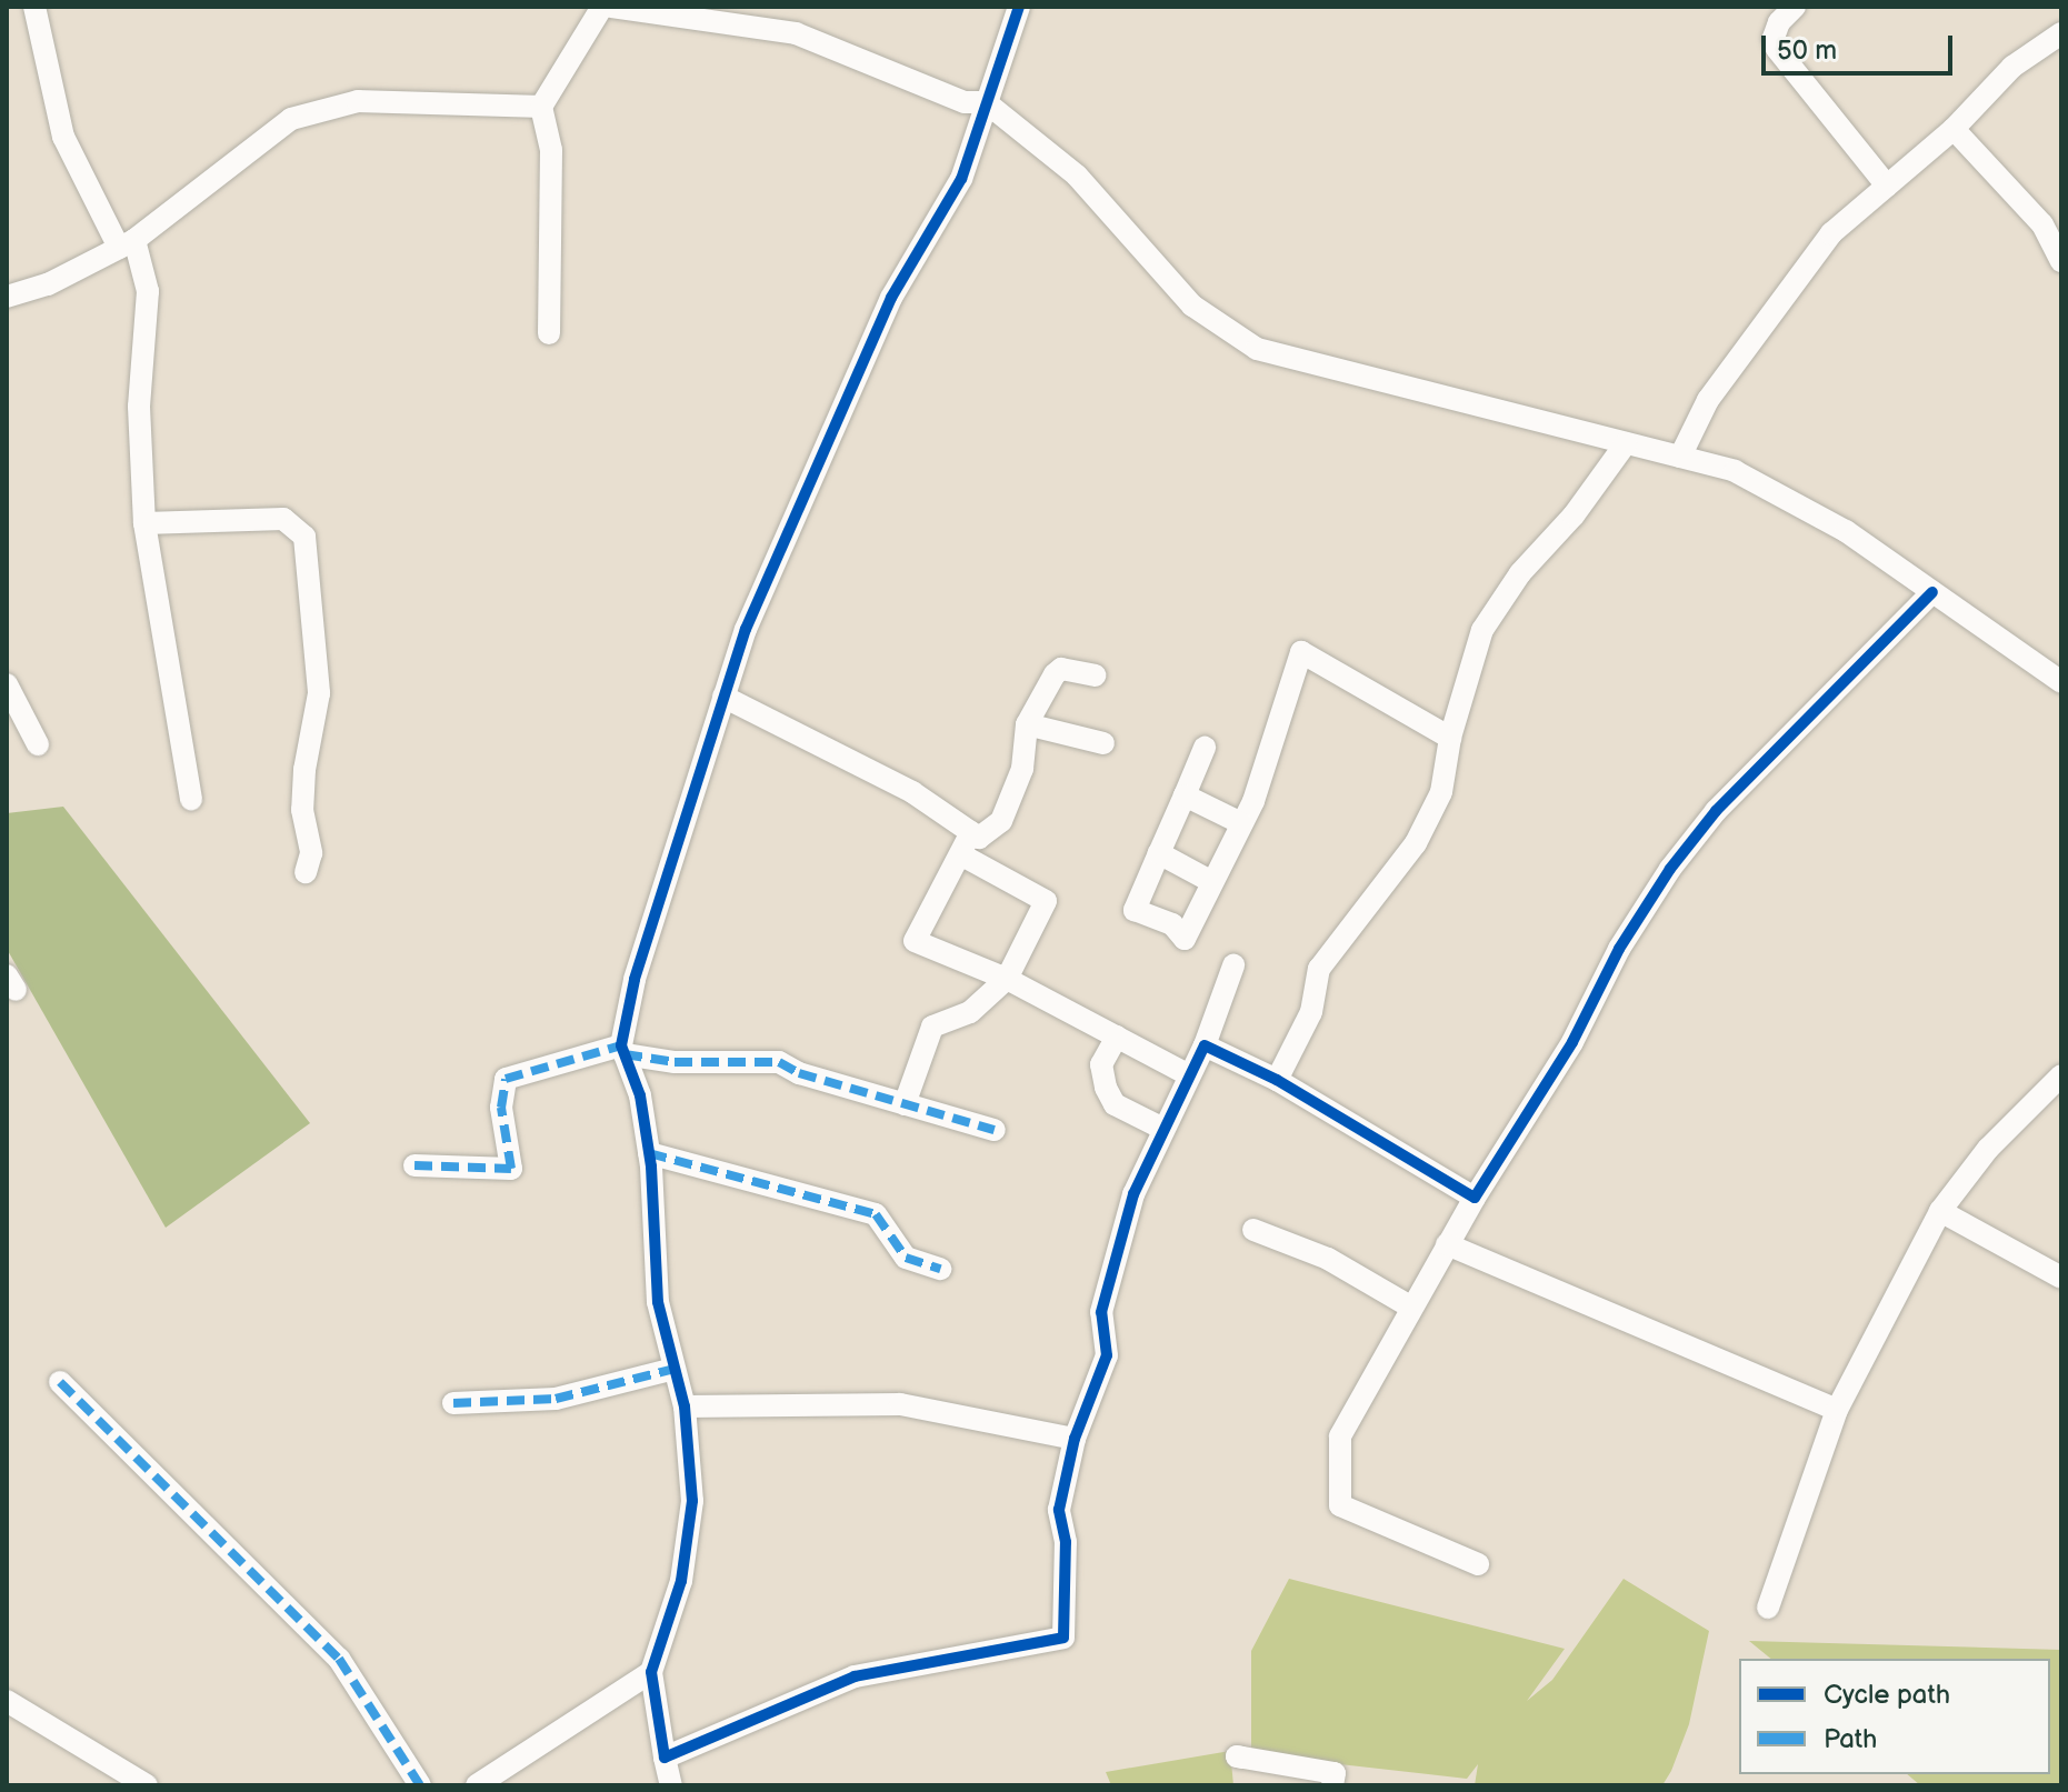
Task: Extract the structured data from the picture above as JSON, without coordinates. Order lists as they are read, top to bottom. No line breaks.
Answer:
{"legend":["Cycle path","Path"],"scale_bar":"50 m"}
